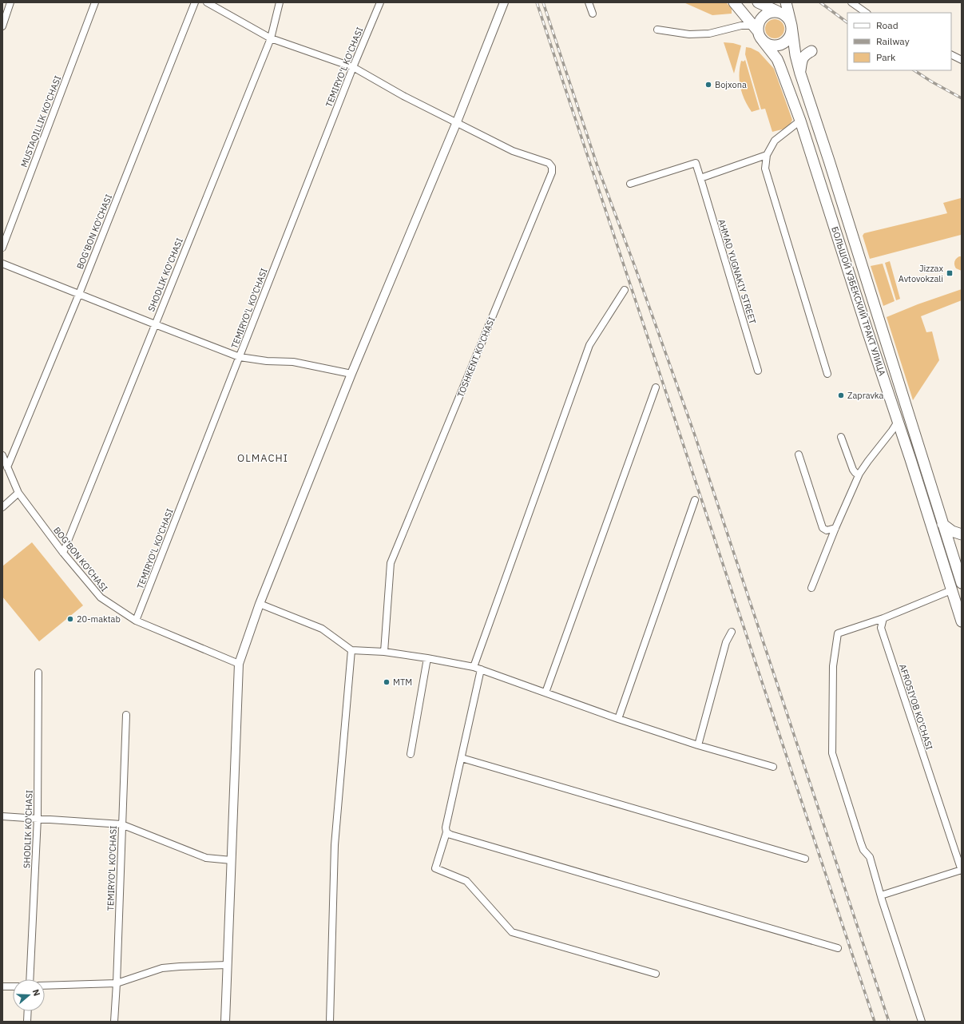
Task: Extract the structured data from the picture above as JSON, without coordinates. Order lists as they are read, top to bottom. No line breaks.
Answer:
{"streets":{"main road":["БОЛЬШОЙ УЗБЕКСКИЙ ТРАКТ УЛИЦА"],"street":["TEMIRYO'L KO'CHASI","MUSTAQILLIK KO'CHASI","BOG'BON KO'CHASI","AHMAD YUGNAKIY STREET","SHODLIK KO'CHASI","TOSHKENT KO'CHASI","AFROSIYOB KO'CHASI"]},"crossings":[["TEMIRYO'L KO'CHASI","BOG'BON KO'CHASI"],["BOG'BON KO'CHASI","SHODLIK KO'CHASI"]],"districts":["OLMACHI"],"places":{"other":["Bojxona","Zapravka","20-maktab","MTM"],"transit":["Jizzax Avtovokzali"]},"legend":["Road","Railway","Park"],"north":"right"}
